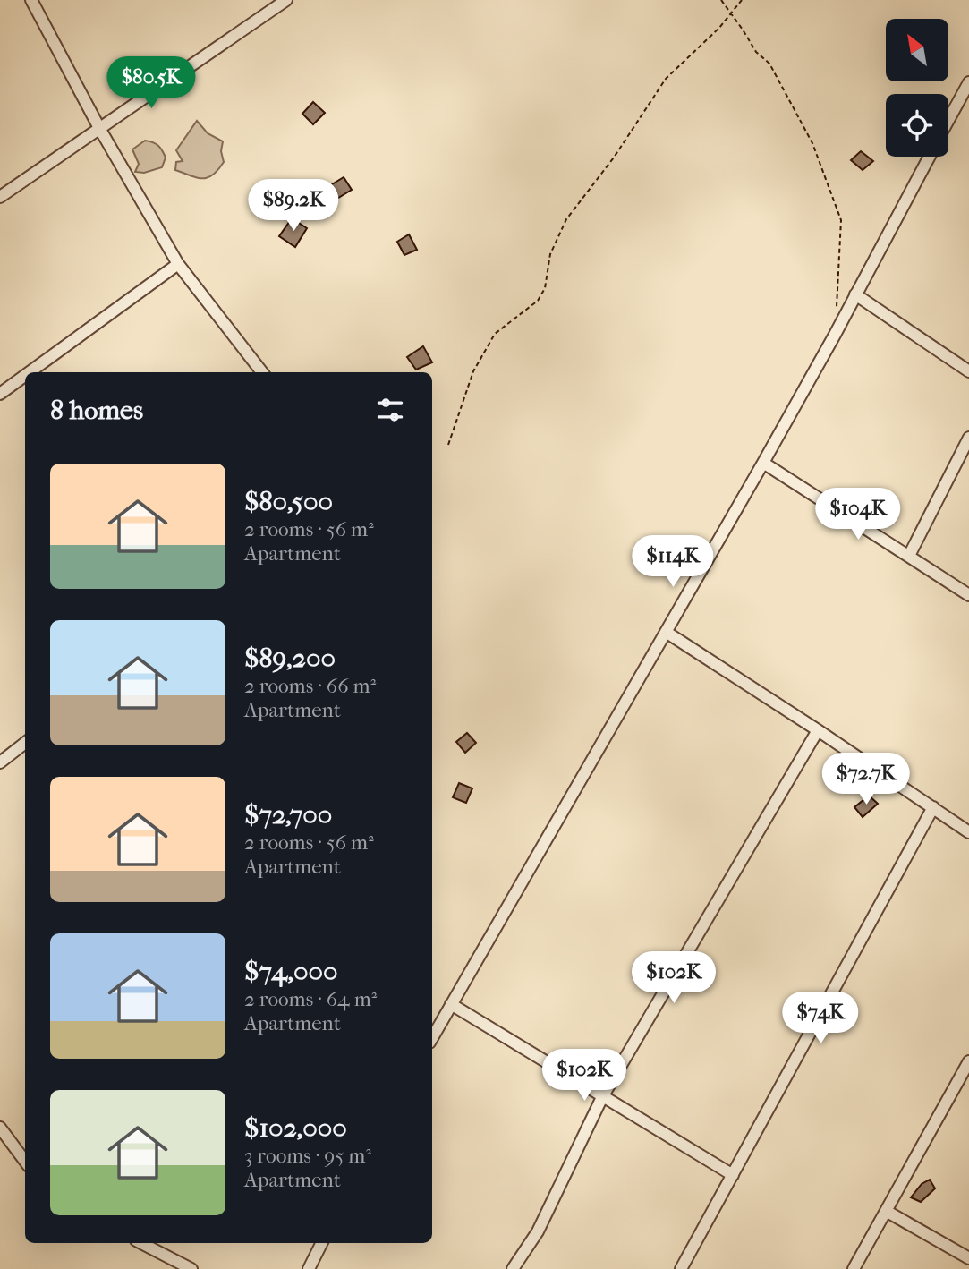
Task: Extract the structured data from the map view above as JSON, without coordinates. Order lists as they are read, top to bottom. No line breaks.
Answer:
{"north":"top left","page":{"price":["$80.5K","$89.2K","$104K","$114K","$72.7K","$102K","$74K","$102K"],"heading":"8 homes","list":[{"name":"$80,500","note":"2 rooms · 56 m² · Apartment"},{"name":"$89,200","note":"2 rooms · 66 m² · Apartment"},{"name":"$72,700","note":"2 rooms · 56 m² · Apartment"},{"name":"$74,000","note":"2 rooms · 64 m² · Apartment"},{"name":"$102,000","note":"3 rooms · 95 m² · Apartment"}]}}
